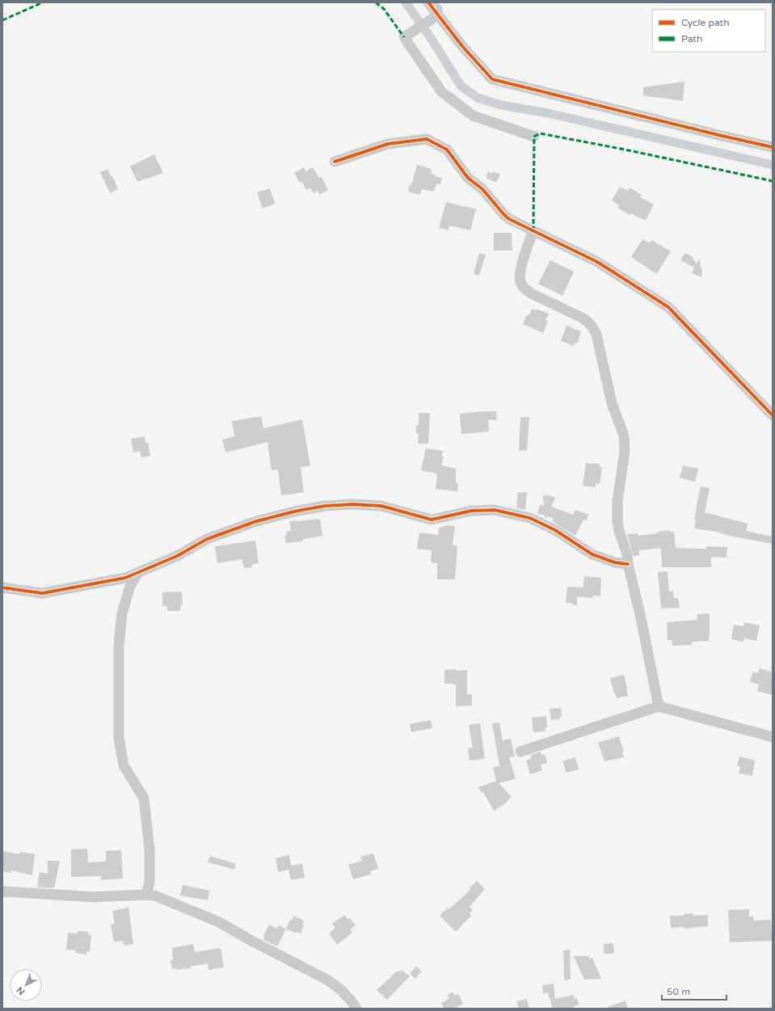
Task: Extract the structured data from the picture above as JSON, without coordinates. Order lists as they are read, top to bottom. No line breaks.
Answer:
{"legend":["Cycle path","Path"],"scale_bar":"50 m","north":"bottom left"}
